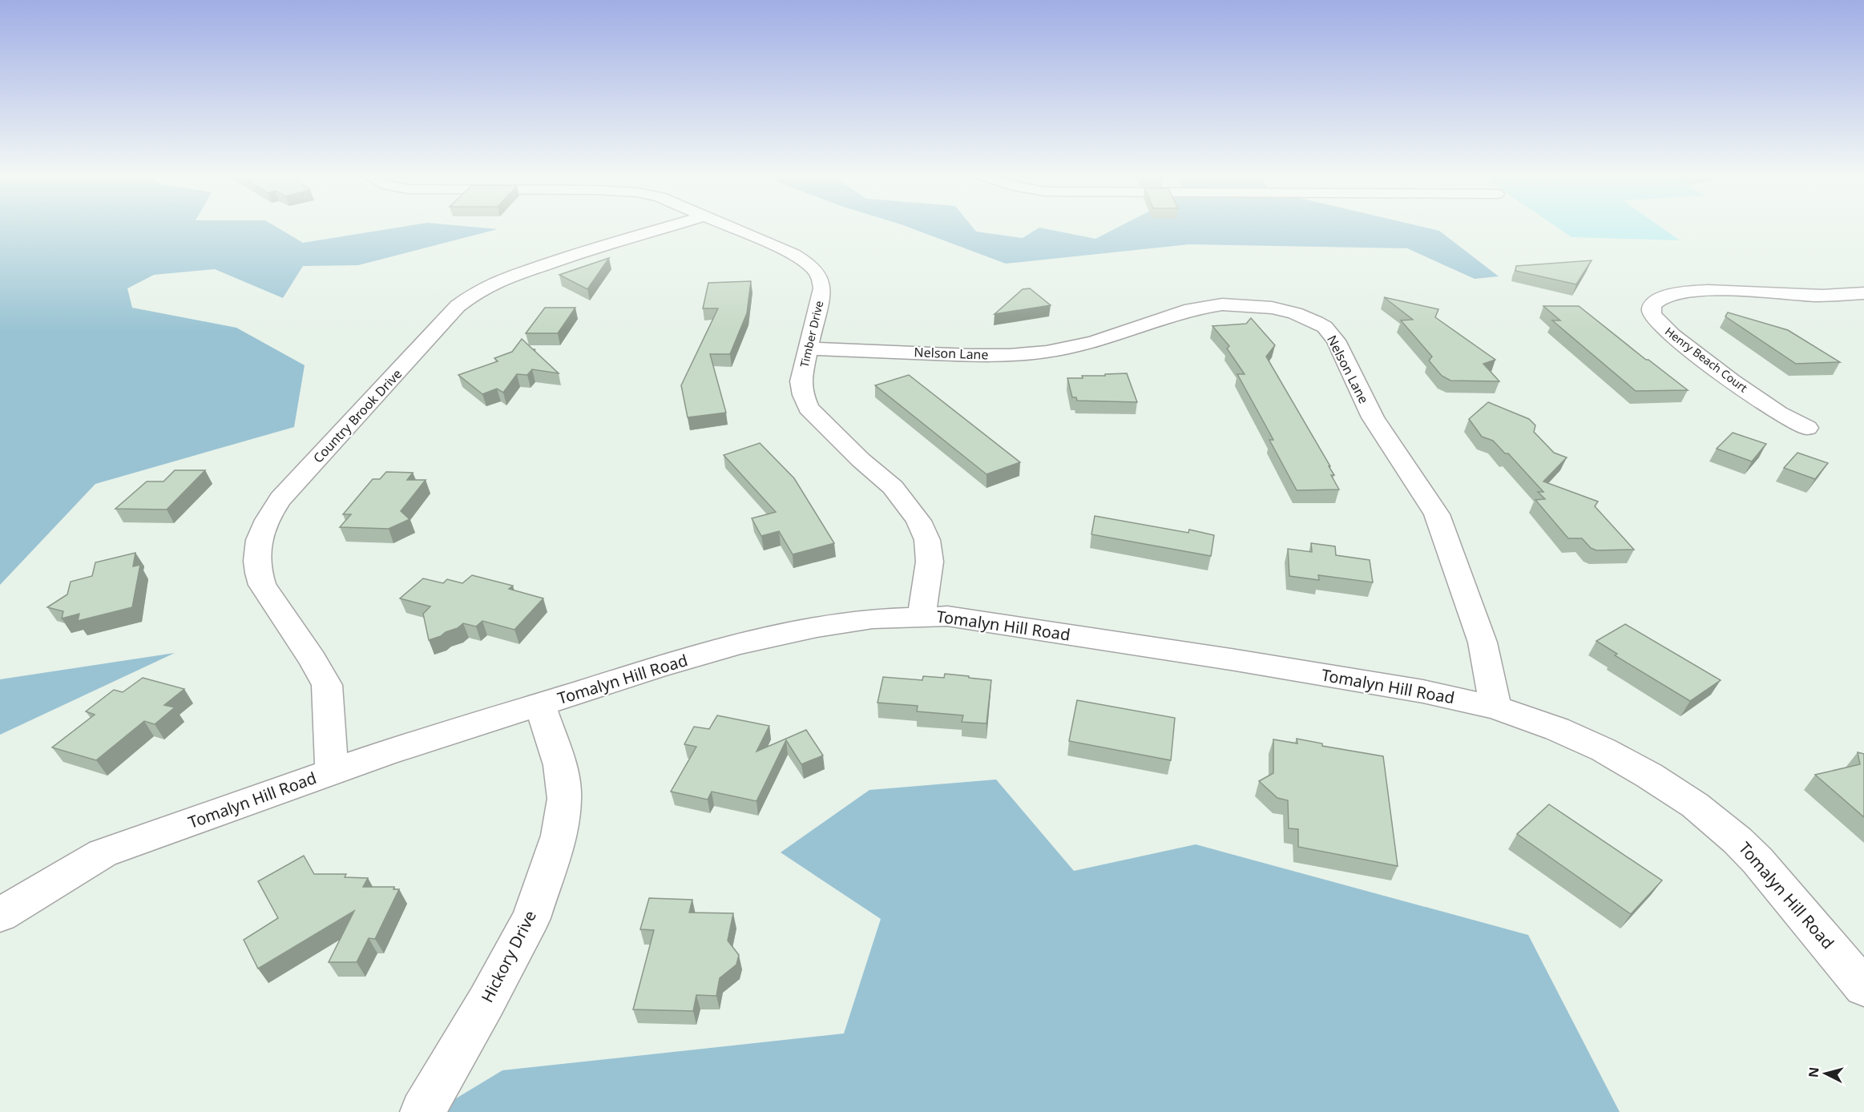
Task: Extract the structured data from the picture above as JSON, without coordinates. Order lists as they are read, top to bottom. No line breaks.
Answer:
{"streets":{"street":["Timber Drive","Nelson Lane","Henry Beach Court","Country Brook Drive","Tomalyn Hill Road","Hickory Drive"]},"crossings":[["Timber Drive","Nelson Lane"],["Timber Drive","Tomalyn Hill Road"],["Nelson Lane","Tomalyn Hill Road"],["Country Brook Drive","Tomalyn Hill Road"],["Tomalyn Hill Road","Hickory Drive"]],"north":"left"}
